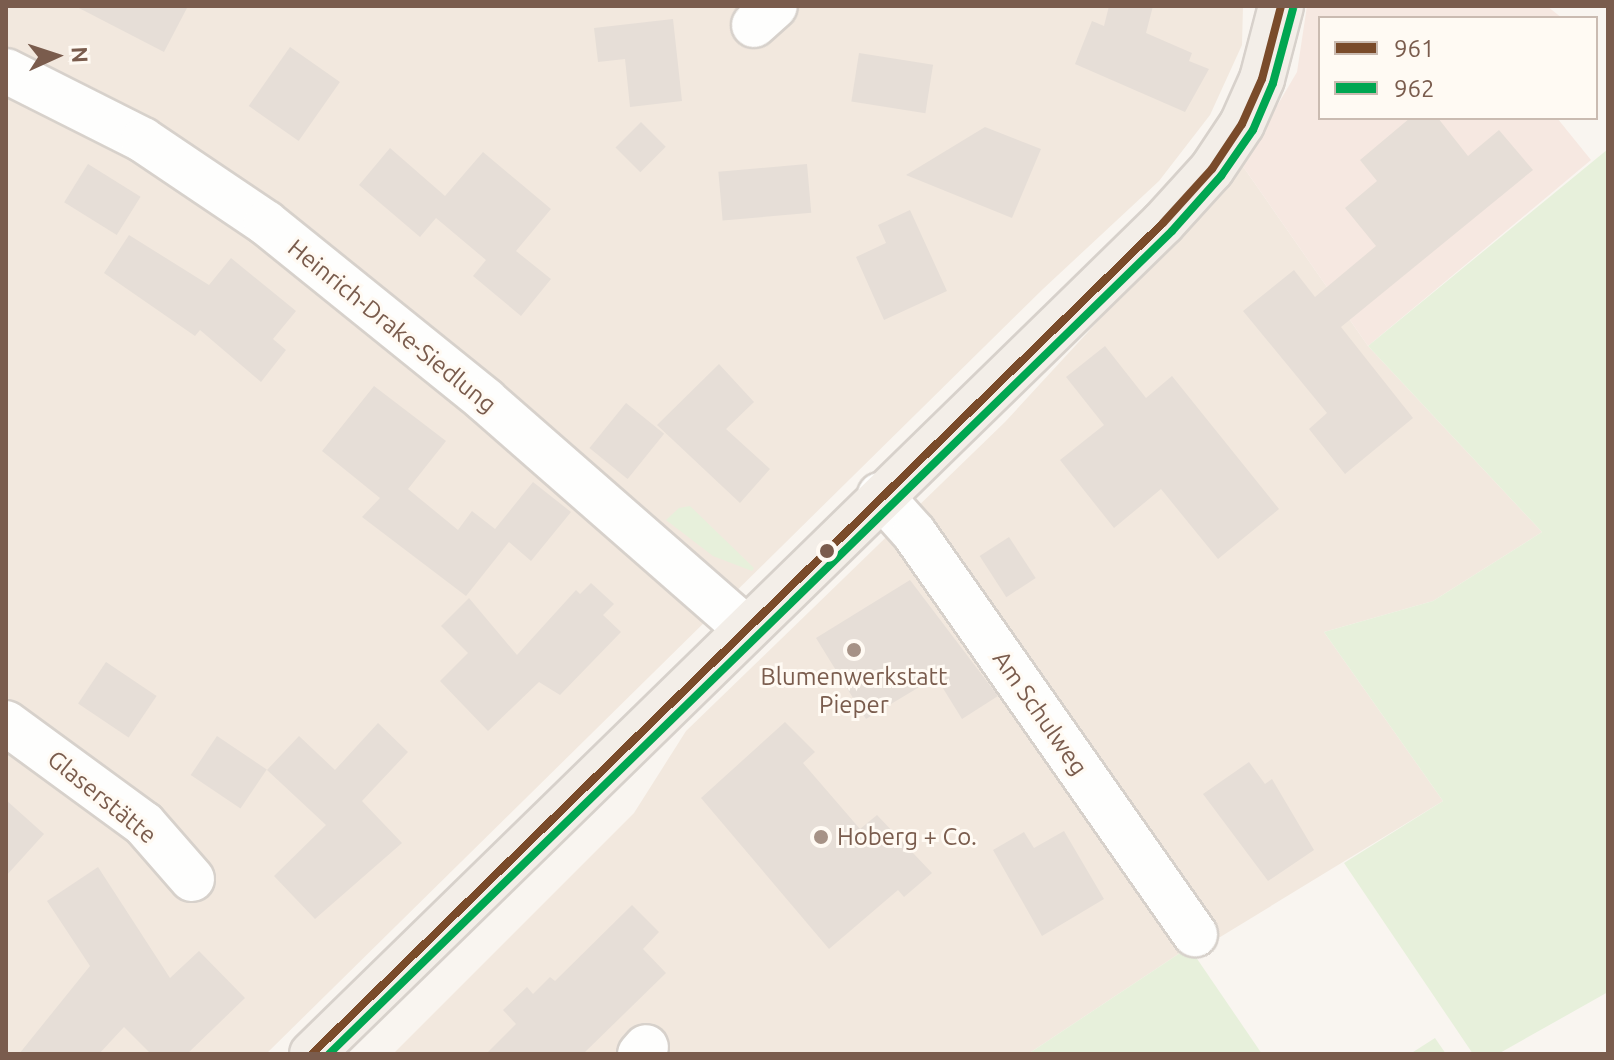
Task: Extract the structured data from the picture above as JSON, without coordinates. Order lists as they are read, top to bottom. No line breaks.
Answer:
{"streets":{"street":["Heinrich-Drake-Siedlung","Am Schulweg","Glaserstätte"]},"places":["Blumenwerkstatt Pieper","Hoberg + Co."],"lines":["transit line 961","transit line 962"],"legend":["961","962"],"north":"right"}
